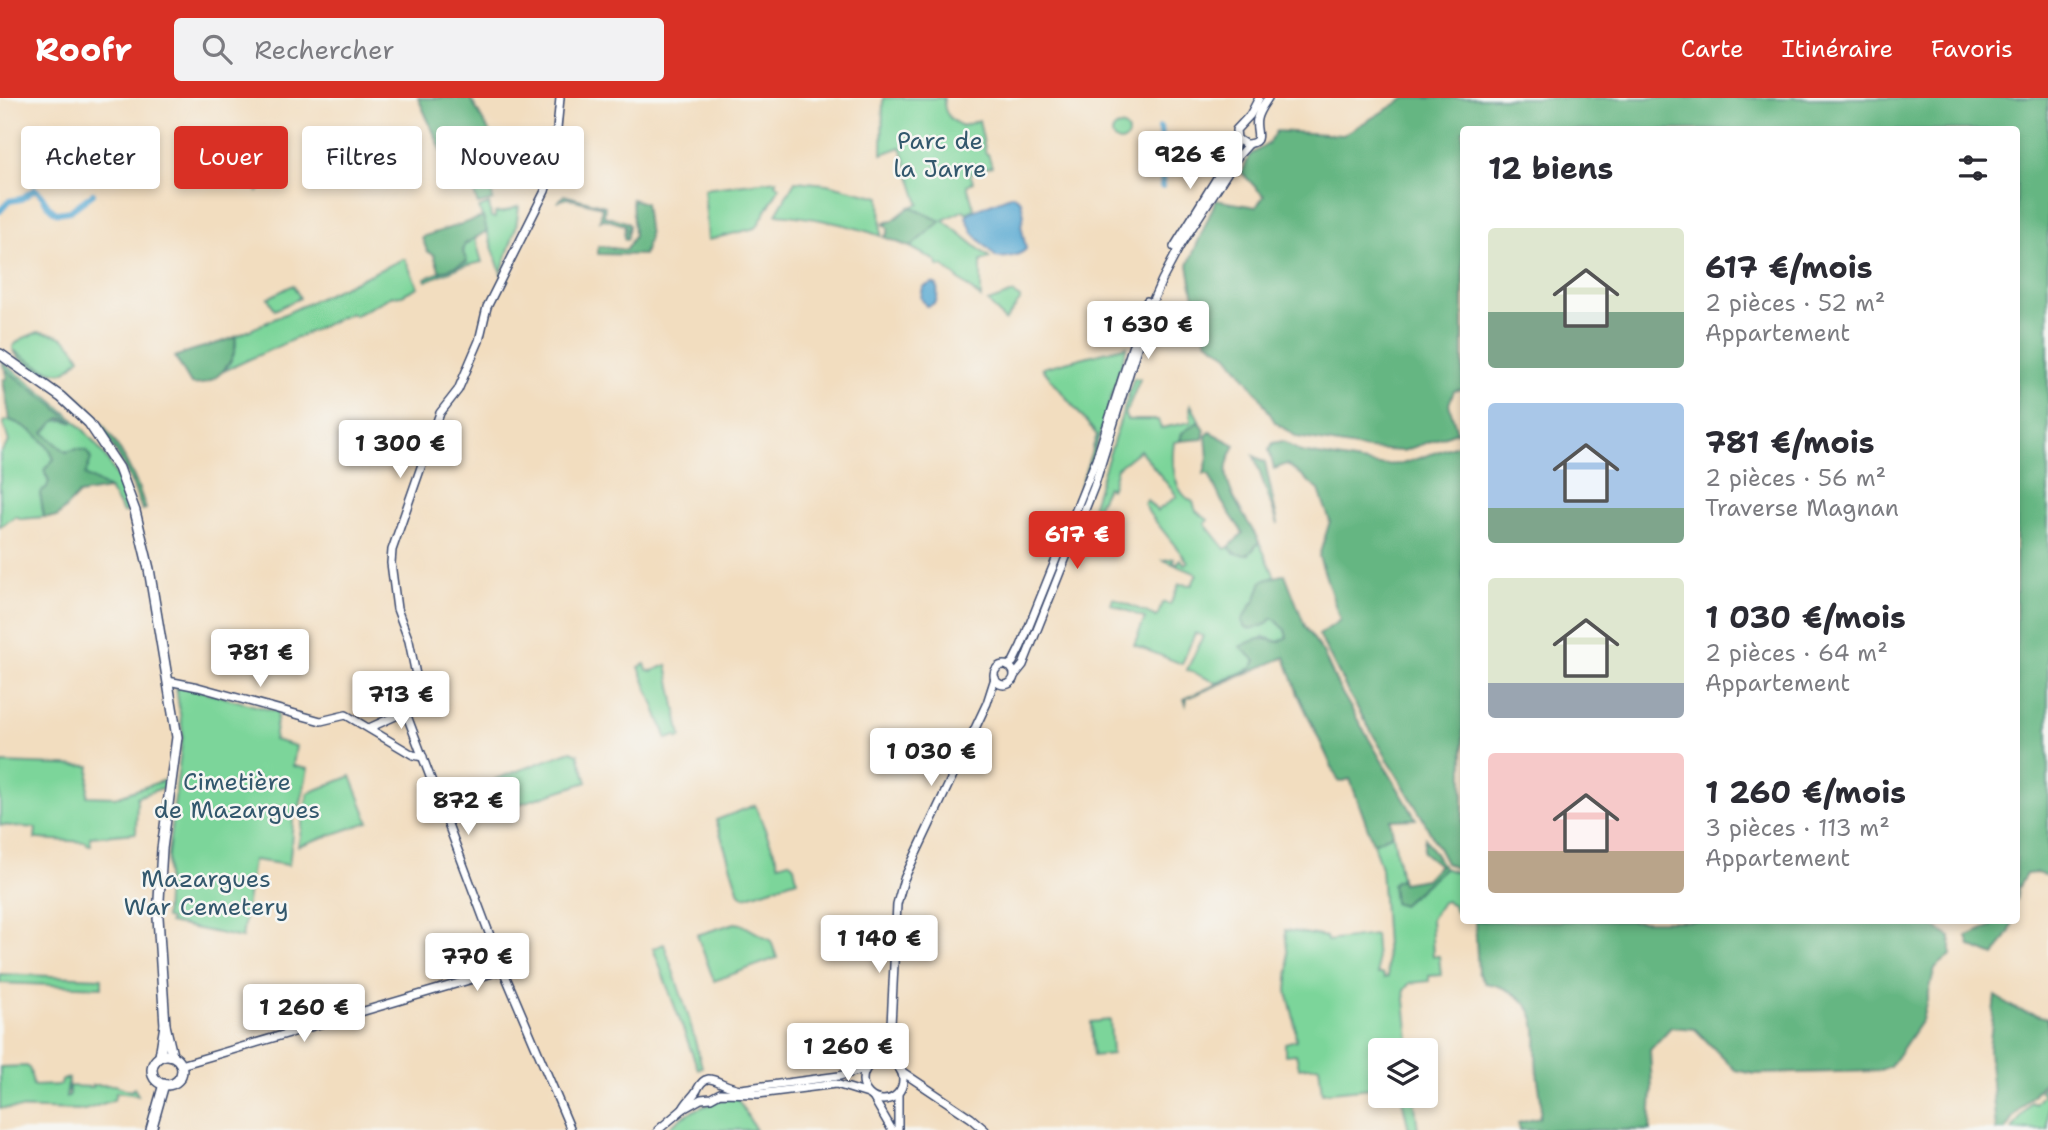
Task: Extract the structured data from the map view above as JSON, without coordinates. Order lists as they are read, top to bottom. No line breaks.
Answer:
{"parks":["Parc de la Jarre","Cimetière de Mazargues","Mazargues War Cemetery"],"page":{"header":"Roofr","search":"Rechercher","nav":["Carte","Itinéraire","Favoris"],"chip":["Acheter","Louer","Filtres","Nouveau"],"heading":"12 biens","price":["926 €","1 630 €","1 300 €","617 €","781 €","713 €","1 030 €","872 €","1 140 €","770 €","1 260 €","1 260 €"],"list":[{"name":"617 €/mois","note":"2 pièces · 52 m² · Appartement"},{"name":"781 €/mois","note":"2 pièces · 56 m² · Traverse Magnan"},{"name":"1 030 €/mois","note":"2 pièces · 64 m² · Appartement"},{"name":"1 260 €/mois","note":"3 pièces · 113 m² · Appartement"}]}}
